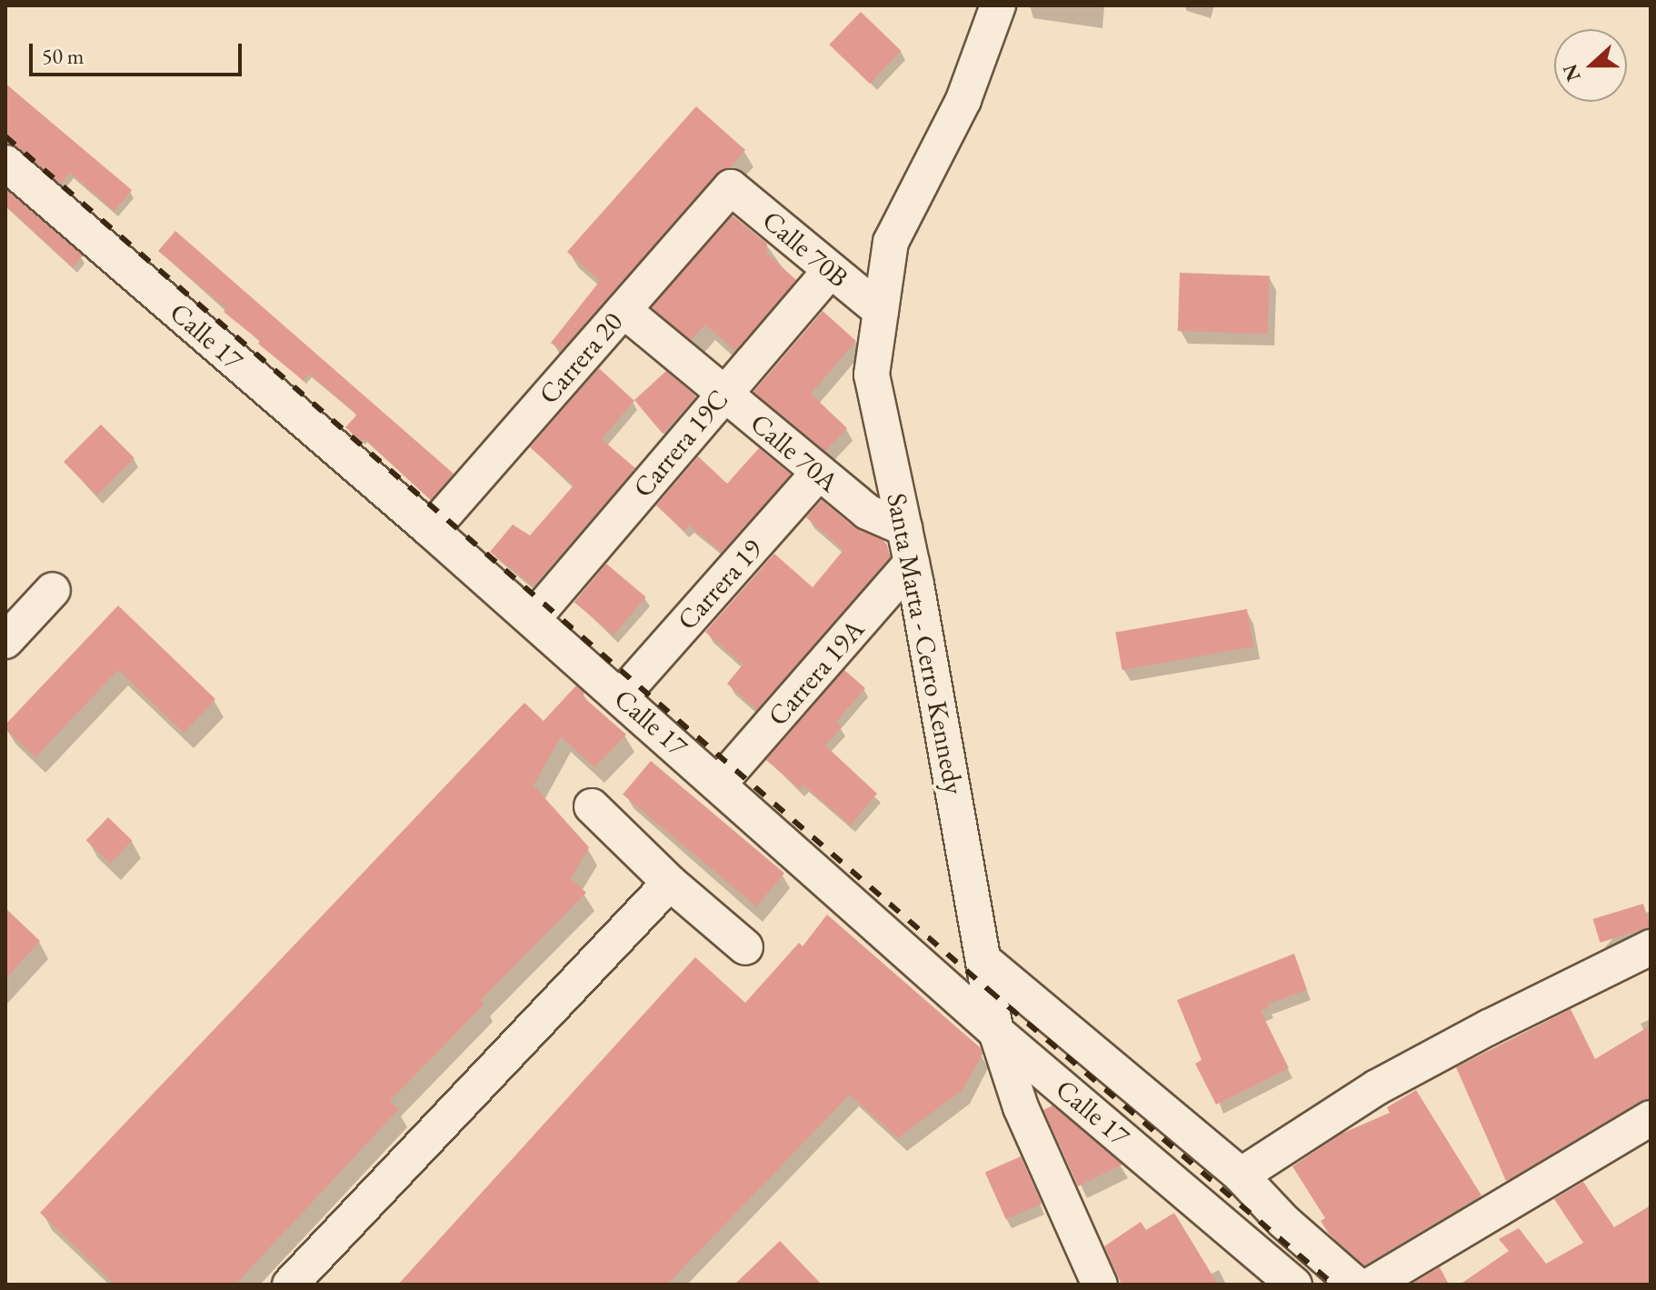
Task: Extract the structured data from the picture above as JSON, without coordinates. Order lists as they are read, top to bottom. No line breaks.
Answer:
{"streets":{"street":["Calle 70B","Calle 17","Carrera 20","Carrera 19C","Calle 70A","Carrera 19","Santa Marta - Cerro Kennedy","Carrera 19A"]},"crossings":[["Calle 70B","Carrera 20"],["Calle 70B","Carrera 19C"],["Calle 70B","Santa Marta - Cerro Kennedy"],["Calle 17","Carrera 20"],["Calle 17","Carrera 19C"],["Calle 17","Carrera 19"],["Calle 17","Santa Marta - Cerro Kennedy"],["Calle 17","Carrera 19A"],["Carrera 20","Calle 70A"],["Carrera 19C","Calle 70A"],["Calle 70A","Carrera 19"],["Calle 70A","Santa Marta - Cerro Kennedy"],["Santa Marta - Cerro Kennedy","Carrera 19A"]],"scale_bar":"50 m","north":"left"}
